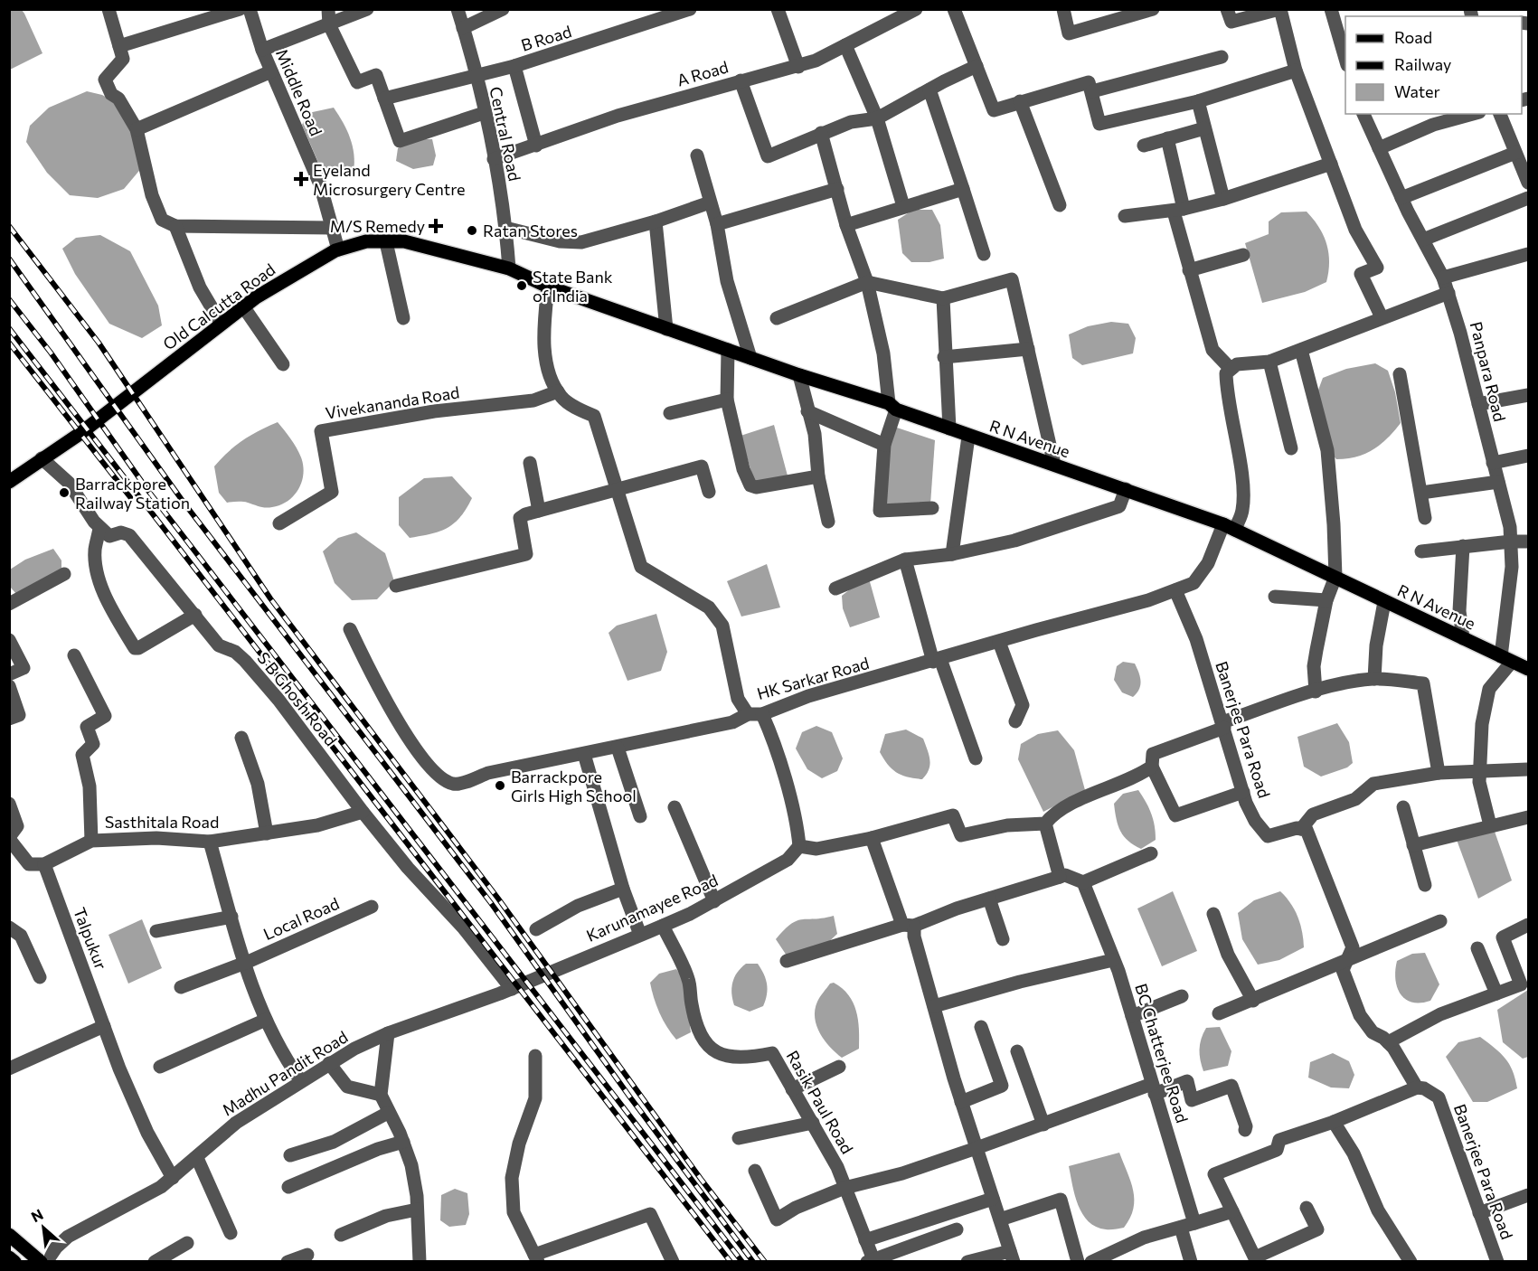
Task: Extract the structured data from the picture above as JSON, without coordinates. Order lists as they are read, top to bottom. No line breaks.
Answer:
{"streets":{"main road":["Old Calcutta Road","R N Avenue"],"street":["B Road","A Road","Middle Road","Central Road","Panpara Road","Vivekananda Road","HK Sarkar Road","S B Ghosh Road","Banerjee Para Road","Sasthitala Road","Karunamayee Road","Local Road","Talpukur","BC Chatterjee Road","Madhu Pandit Road","Rasik Paul Road"]},"crossings":[["B Road","Central Road"],["A Road","Central Road"],["Middle Road","Old Calcutta Road"],["Central Road","Old Calcutta Road"],["Central Road","R N Avenue"],["Old Calcutta Road","R N Avenue"],["Panpara Road","R N Avenue"],["R N Avenue","HK Sarkar Road"],["HK Sarkar Road","Banerjee Para Road"],["S B Ghosh Road","Sasthitala Road"],["S B Ghosh Road","Karunamayee Road"],["S B Ghosh Road","Madhu Pandit Road"],["Sasthitala Road","Talpukur"],["Karunamayee Road","Madhu Pandit Road"],["Karunamayee Road","Rasik Paul Road"],["Talpukur","Madhu Pandit Road"]],"places":{"health":["Eyeland Microsurgery Centre","M/S Remedy"],"other":["Ratan Stores","State Bank of India","Barrackpore Railway Station","Barrackpore Girls High School"]},"legend":["Road","Railway","Water"],"north":"top left"}
